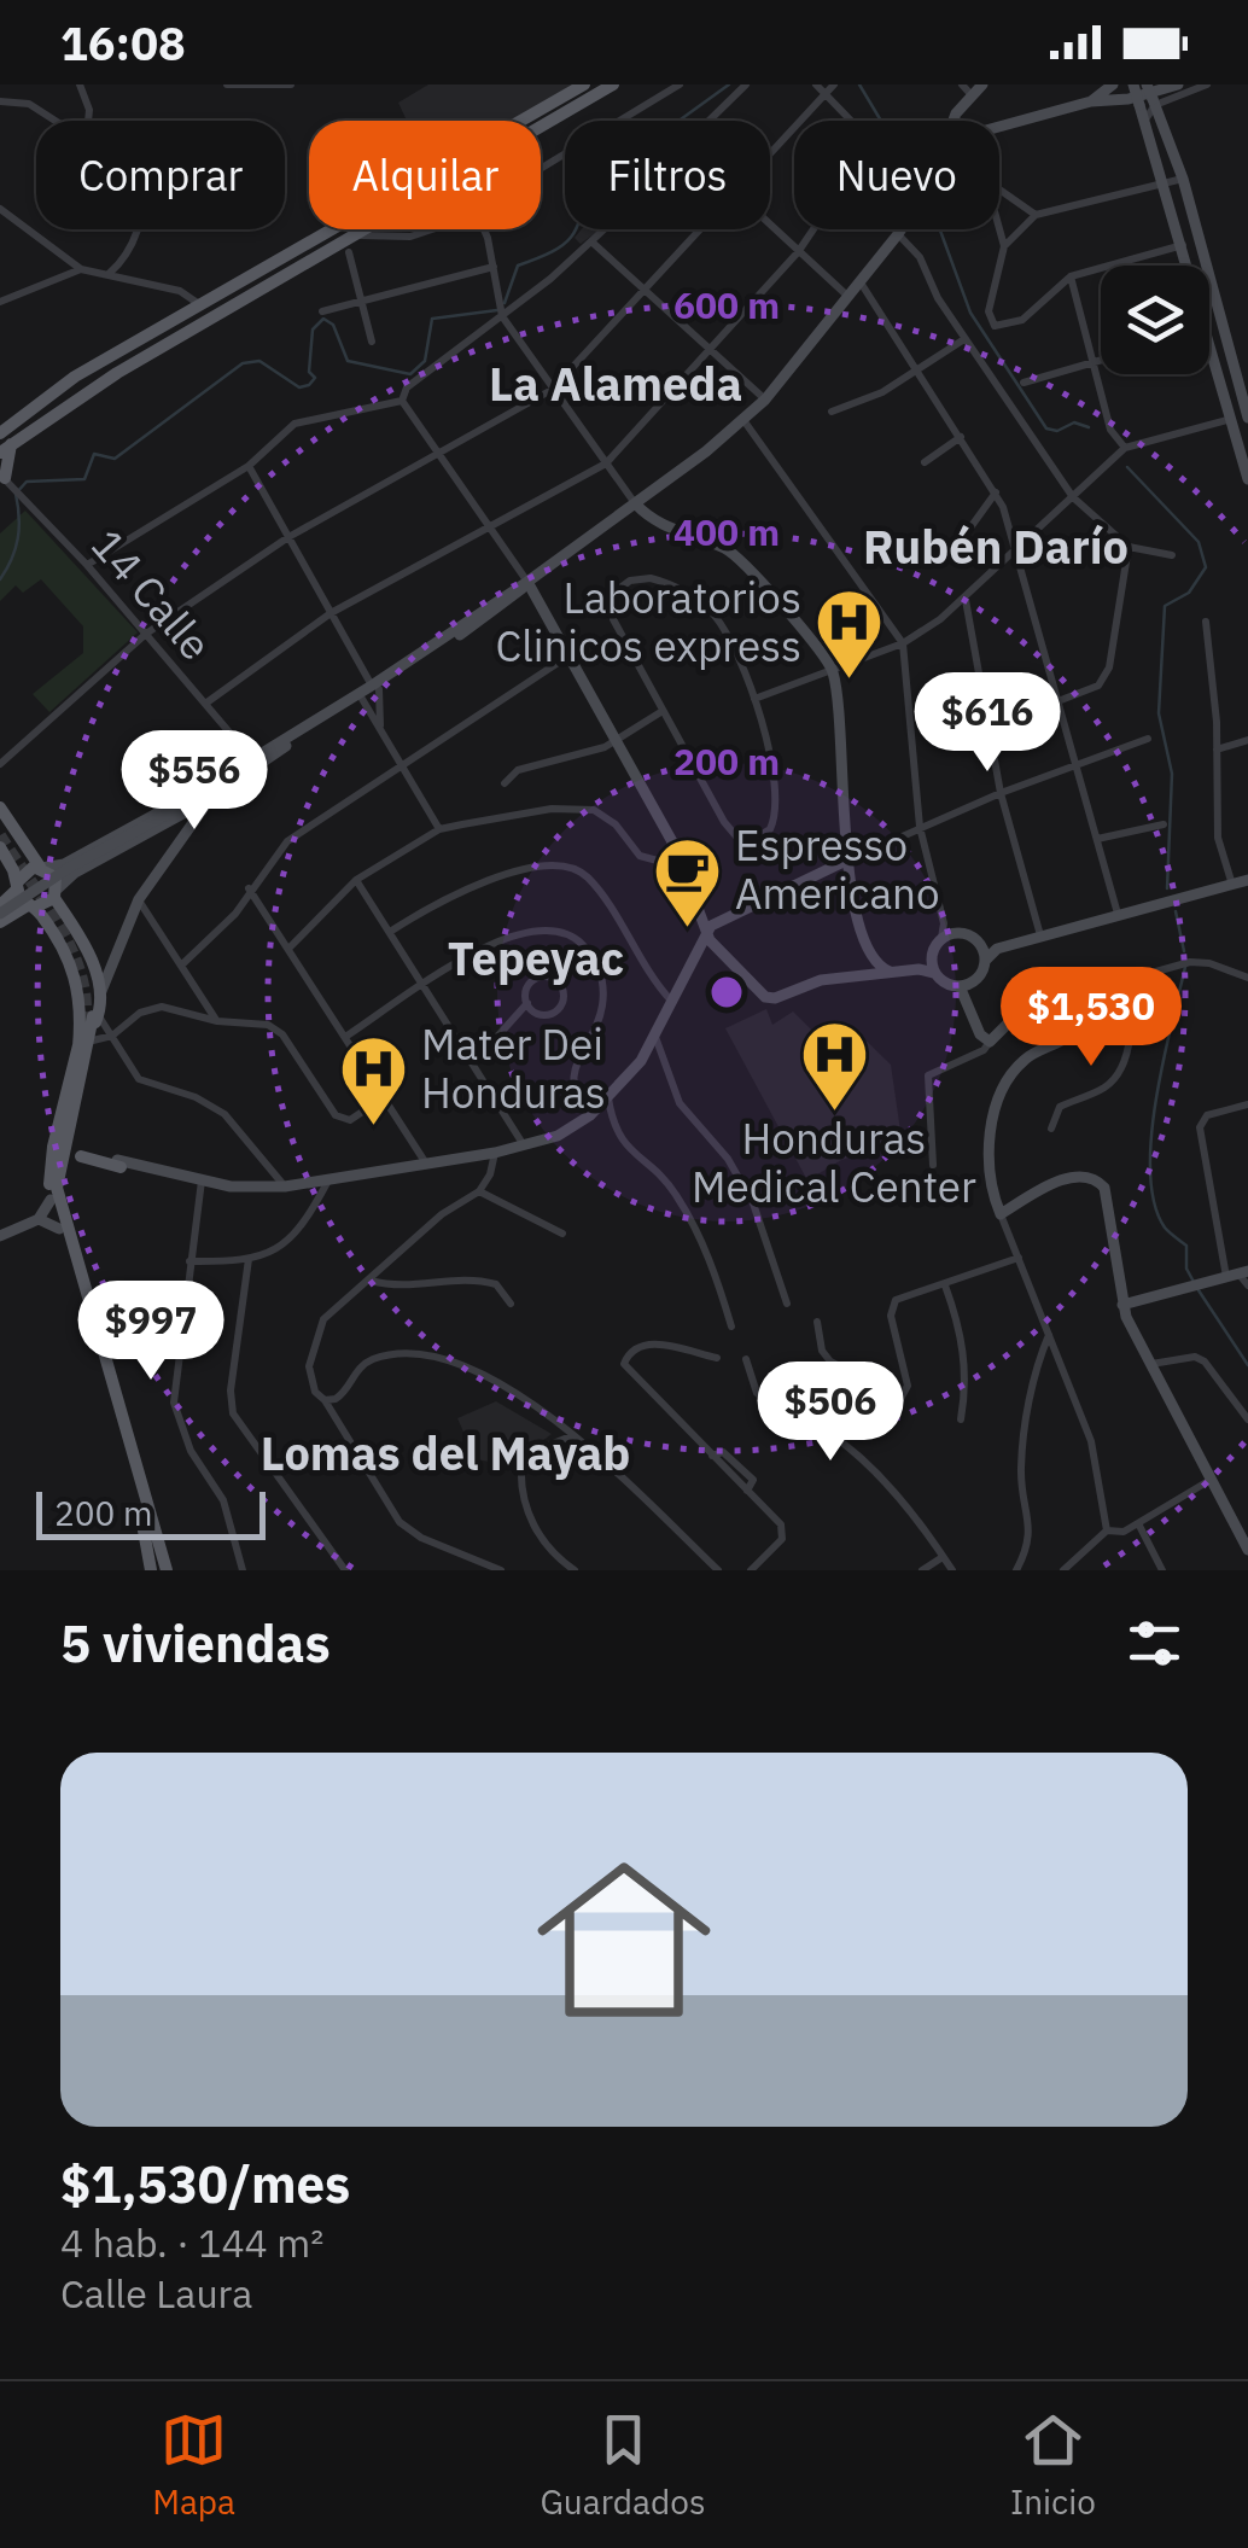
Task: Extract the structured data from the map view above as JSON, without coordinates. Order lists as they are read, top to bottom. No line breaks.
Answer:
{"streets":{"street":["14 Calle"]},"districts":["La Alameda","Rubén Darío","Tepeyac","Lomas del Mayab"],"places":{"hospital":["Laboratorios Clinicos express","Honduras Medical Center","Mater Dei Honduras"],"cafe":["Espresso Americano"]},"scale_bar":"200 m","page":{"status":"16:08","chip":["Comprar","Alquilar","Filtros","Nuevo"],"price":["$616","$556","$1,530","$997","$506"],"scale":"200 m","heading":"5 viviendas","list":[{"name":"$1,530/mes","note":"4 hab. · 144 m² · Calle Laura"}],"tabs":["Mapa","Guardados","Inicio"]},"rings":["600 m","400 m","200 m"]}
